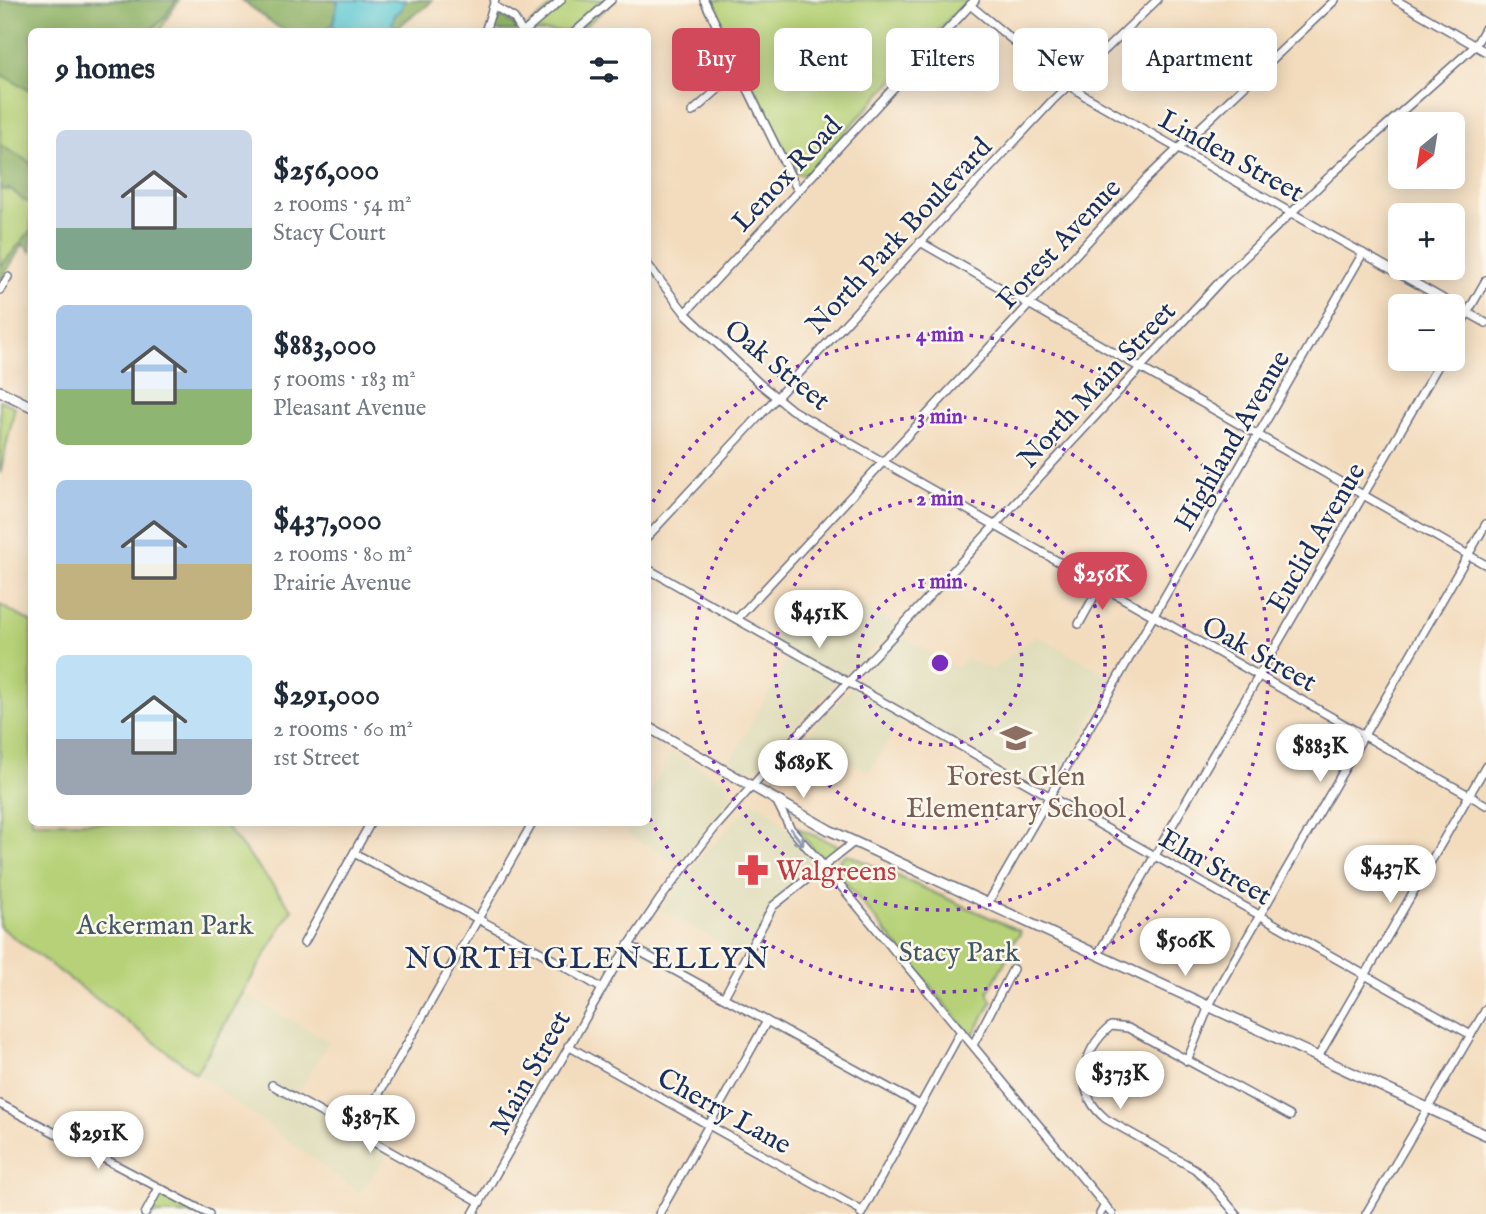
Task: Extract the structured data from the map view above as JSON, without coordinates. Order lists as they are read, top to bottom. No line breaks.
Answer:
{"streets":{"street":["Linden Street","Lenox Road","North Park Boulevard","Forest Avenue","Oak Street","North Main Street","Highland Avenue","Euclid Avenue","Elm Street","Main Street","Cherry Lane"]},"crossings":[["Linden Street","Lenox Road"],["Linden Street","Forest Avenue"],["Linden Street","North Main Street"],["Linden Street","Highland Avenue"],["Lenox Road","Oak Street"],["North Park Boulevard","Oak Street"],["Forest Avenue","Oak Street"],["Forest Avenue","Elm Street"],["Oak Street","North Main Street"],["Oak Street","Highland Avenue"],["Oak Street","Euclid Avenue"],["North Main Street","Elm Street"],["North Main Street","Main Street"],["Highland Avenue","Elm Street"],["Euclid Avenue","Elm Street"],["Main Street","Cherry Lane"]],"districts":["NORTH GLEN ELLYN"],"parks":["Ackerman Park","Stacy Park"],"places":{"school or university":["Forest Glen Elementary School"],"pharmacy":["Walgreens"]},"north":"bottom left","page":{"chip":["Buy","Rent","Filters","New","Apartment"],"heading":"9 homes","map_buttons":["+","−"],"list":[{"name":"$256,000","note":"2 rooms · 54 m² · Stacy Court"},{"name":"$883,000","note":"5 rooms · 183 m² · Pleasant Avenue"},{"name":"$437,000","note":"2 rooms · 80 m² · Prairie Avenue"},{"name":"$291,000","note":"2 rooms · 60 m² · 1st Street"}],"price":["$256K","$451K","$883K","$689K","$437K","$506K","$373K","$387K","$291K"]},"rings":["4 min","3 min","2 min","1 min"]}
